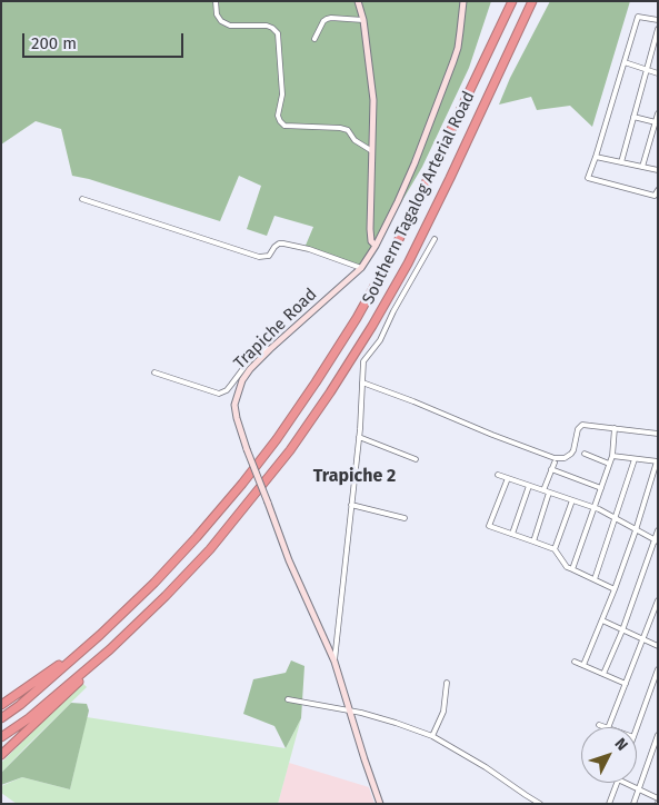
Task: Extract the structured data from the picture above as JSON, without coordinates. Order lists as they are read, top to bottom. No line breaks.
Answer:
{"streets":{"highway":["Southern Tagalog Arterial Road"],"street":["Trapiche Road"]},"districts":["Trapiche 2"],"scale_bar":"200 m","north":"top right"}
